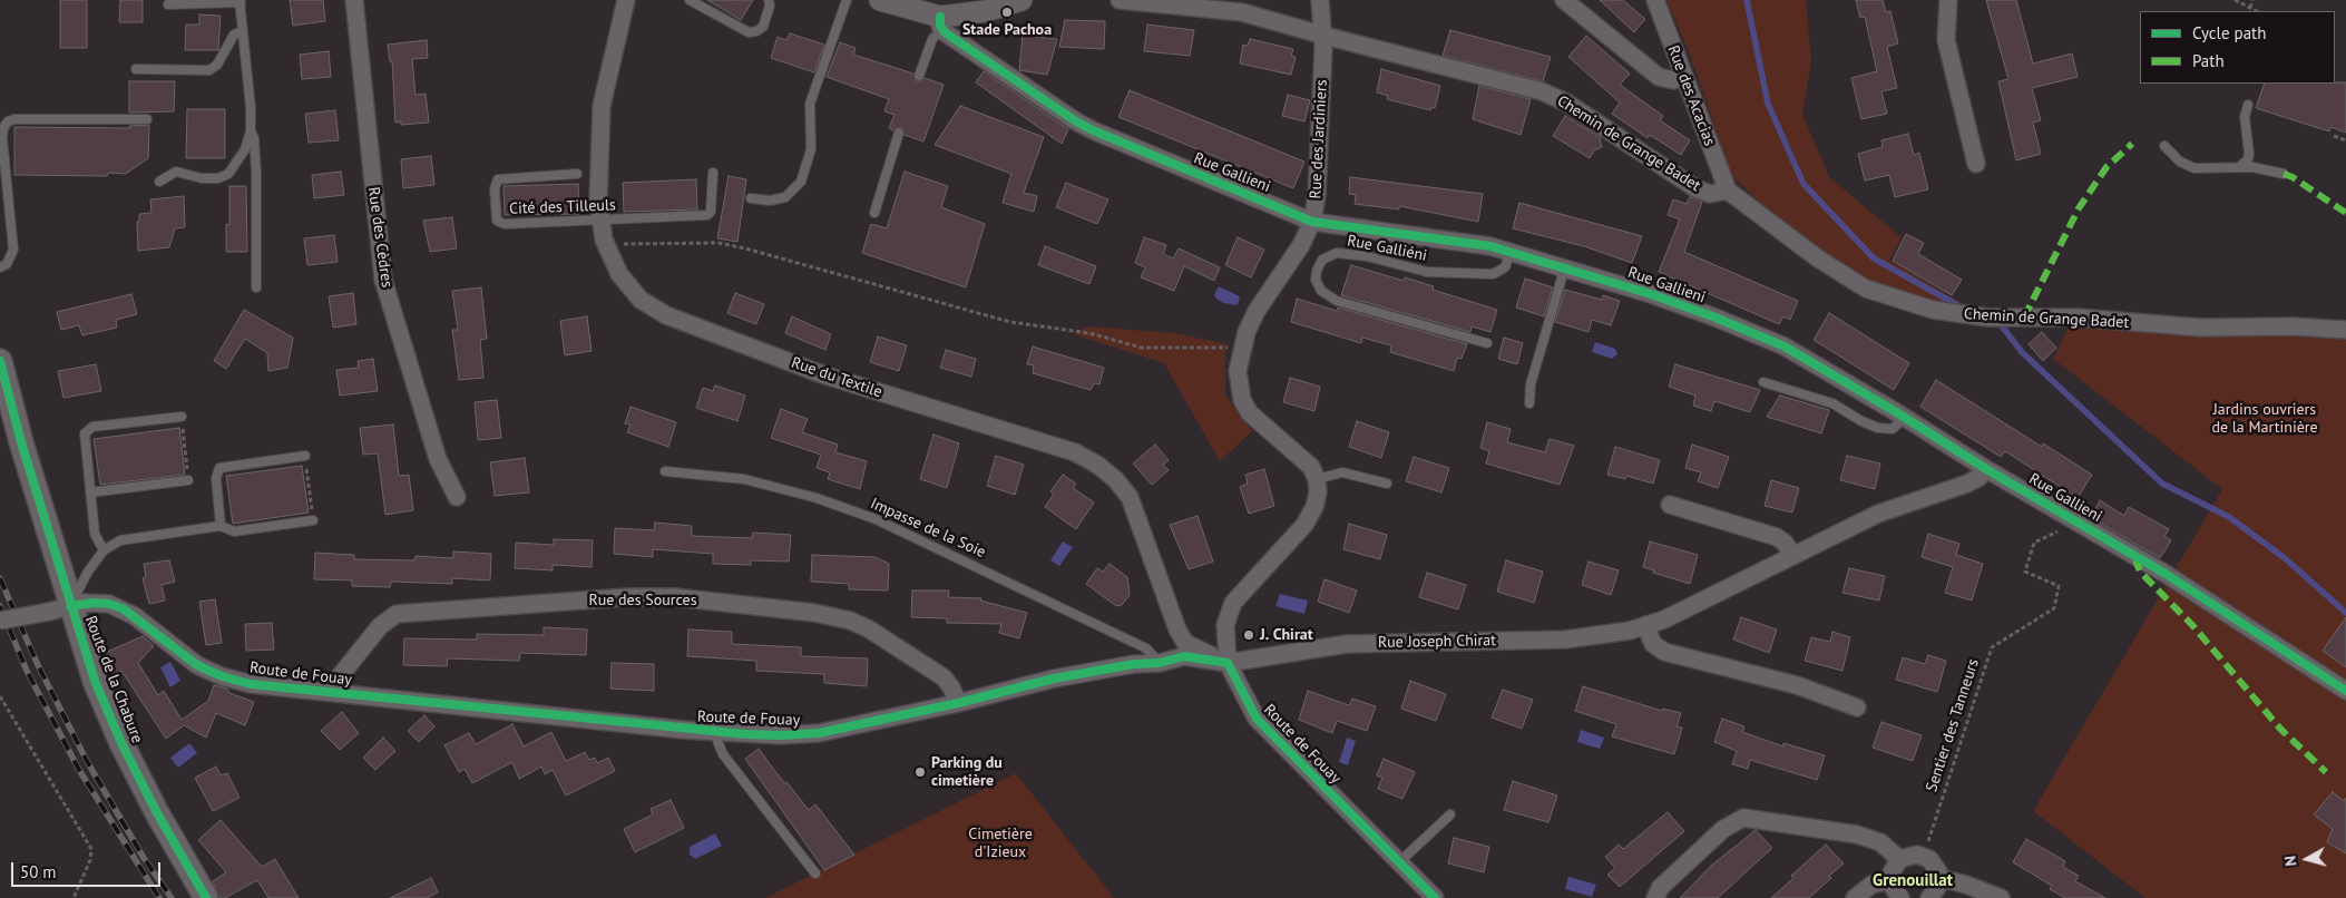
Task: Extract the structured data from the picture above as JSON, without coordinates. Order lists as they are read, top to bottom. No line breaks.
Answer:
{"streets":{"main road":["Route de la Chabure"],"street":["Rue des Acacias","Rue des Jardiniers","Chemin de Grange Badet","Rue Gallieni","Rue des Cèdres","Rue du Textile","Rue des Sources","Rue Joseph Chirat","Route de Fouay"],"lane":["Cité des Tilleuls","Rue Galliéni","Impasse de la Soie"],"path":["Sentier des Tanneurs"]},"crossings":[["Rue des Acacias","Chemin de Grange Badet"],["Rue des Jardiniers","Chemin de Grange Badet"],["Rue des Jardiniers","Rue Gallieni"],["Rue Gallieni","Rue Galliéni"],["Rue Gallieni","Rue Joseph Chirat"],["Rue Gallieni","Sentier des Tanneurs"],["Cité des Tilleuls","Rue du Textile"],["Rue du Textile","Rue Joseph Chirat"],["Rue du Textile","Route de Fouay"],["Impasse de la Soie","Route de Fouay"],["Rue des Sources","Route de Fouay"],["Rue Joseph Chirat","Route de Fouay"],["Route de Fouay","Route de la Chabure"]],"districts":["Grenouillat"],"parks":["Jardins ouvriers de la Martinière","Cimetière d'Izieux"],"places":["Stade Pachoa","J. Chirat","Parking du cimetière"],"legend":["Cycle path","Path"],"scale_bar":"50 m","north":"left"}
